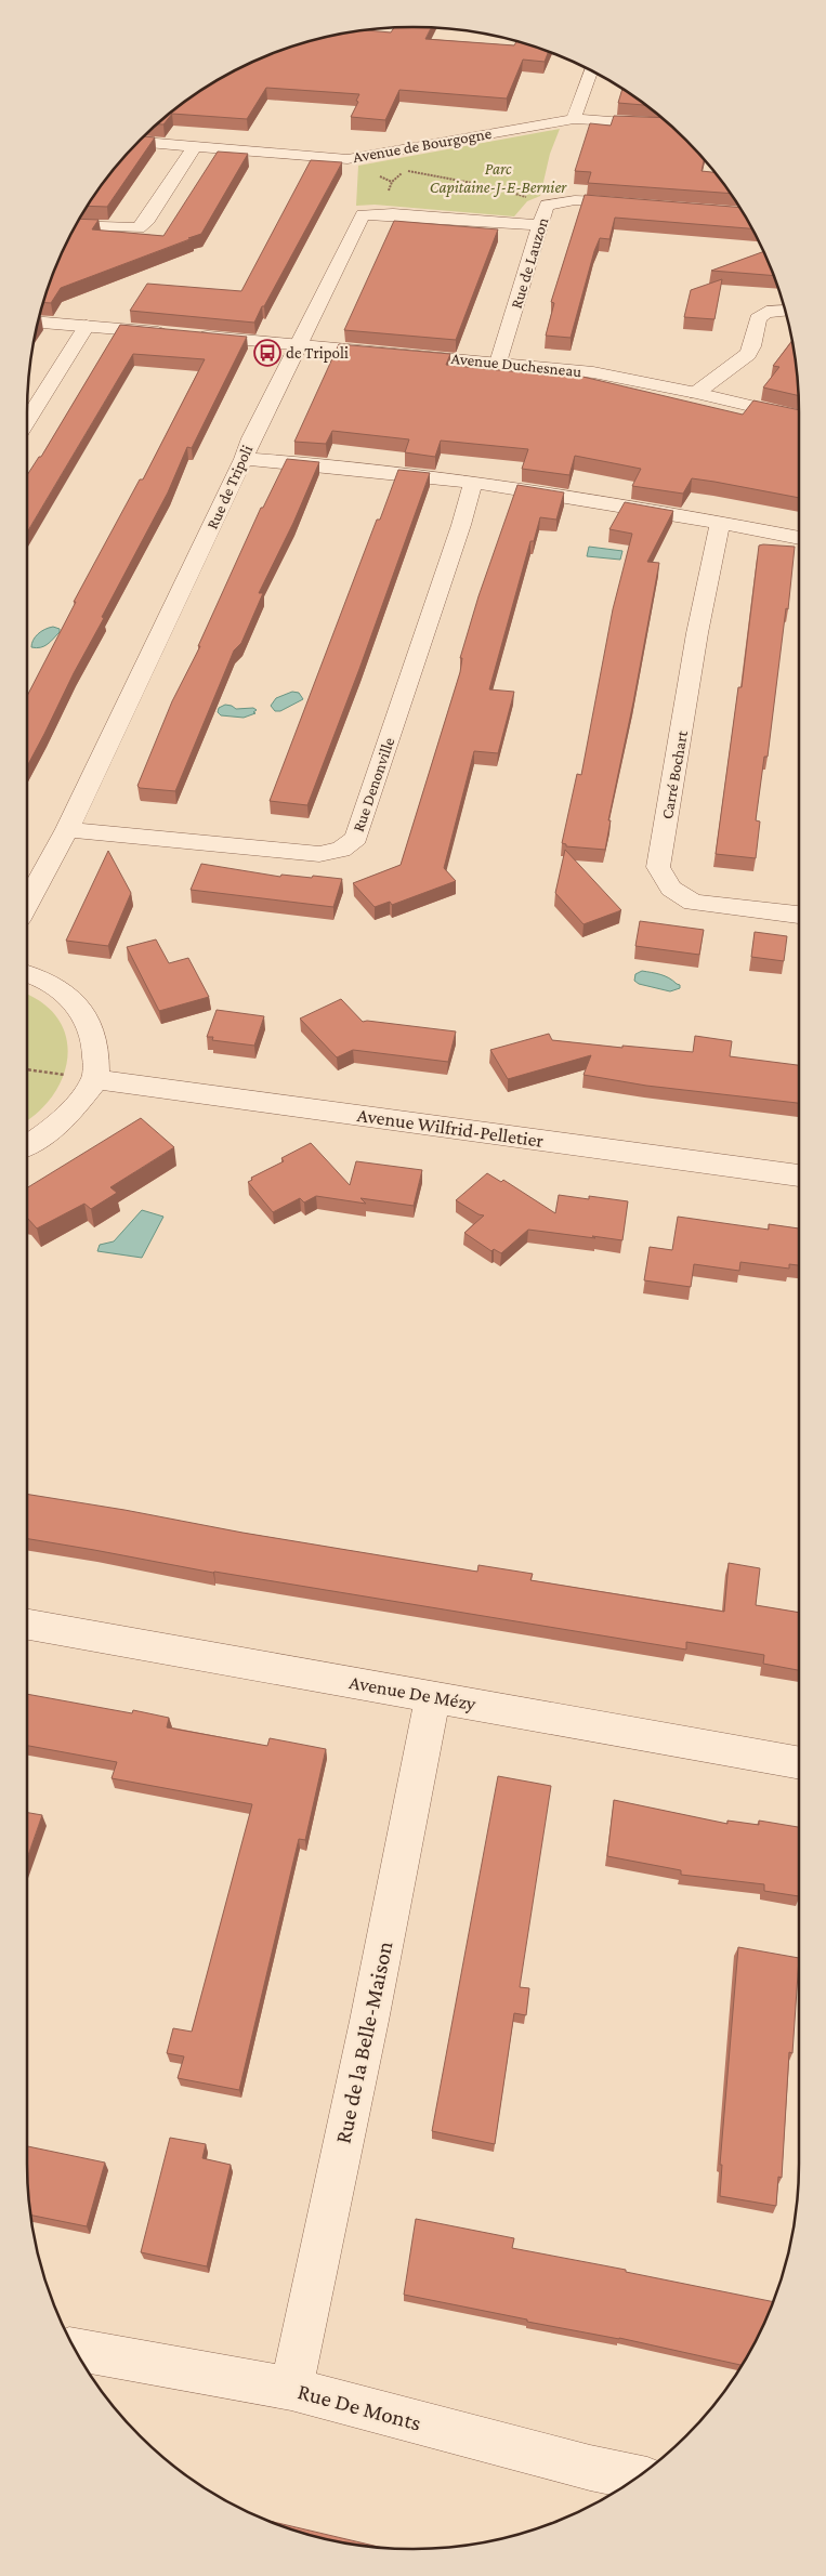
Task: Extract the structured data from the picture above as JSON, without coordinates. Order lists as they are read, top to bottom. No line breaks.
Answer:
{"streets":{"street":["Avenue de Bourgogne","Rue de Lauzon","Avenue Duchesneau","Rue de Tripoli","Carré Bochart","Rue Denonville","Avenue Wilfrid-Pelletier","Avenue De Mézy","Rue de la Belle-Maison","Rue De Monts"]},"crossings":[["Rue de Lauzon","Avenue Duchesneau"],["Rue de Lauzon","Rue de Tripoli"],["Avenue Duchesneau","Rue de Tripoli"],["Rue de Tripoli","Rue Denonville"],["Avenue De Mézy","Rue de la Belle-Maison"],["Rue de la Belle-Maison","Rue De Monts"]],"parks":["Parc Capitaine-J-E-Bernier"],"places":{"bus stop":["de Tripoli"]}}
